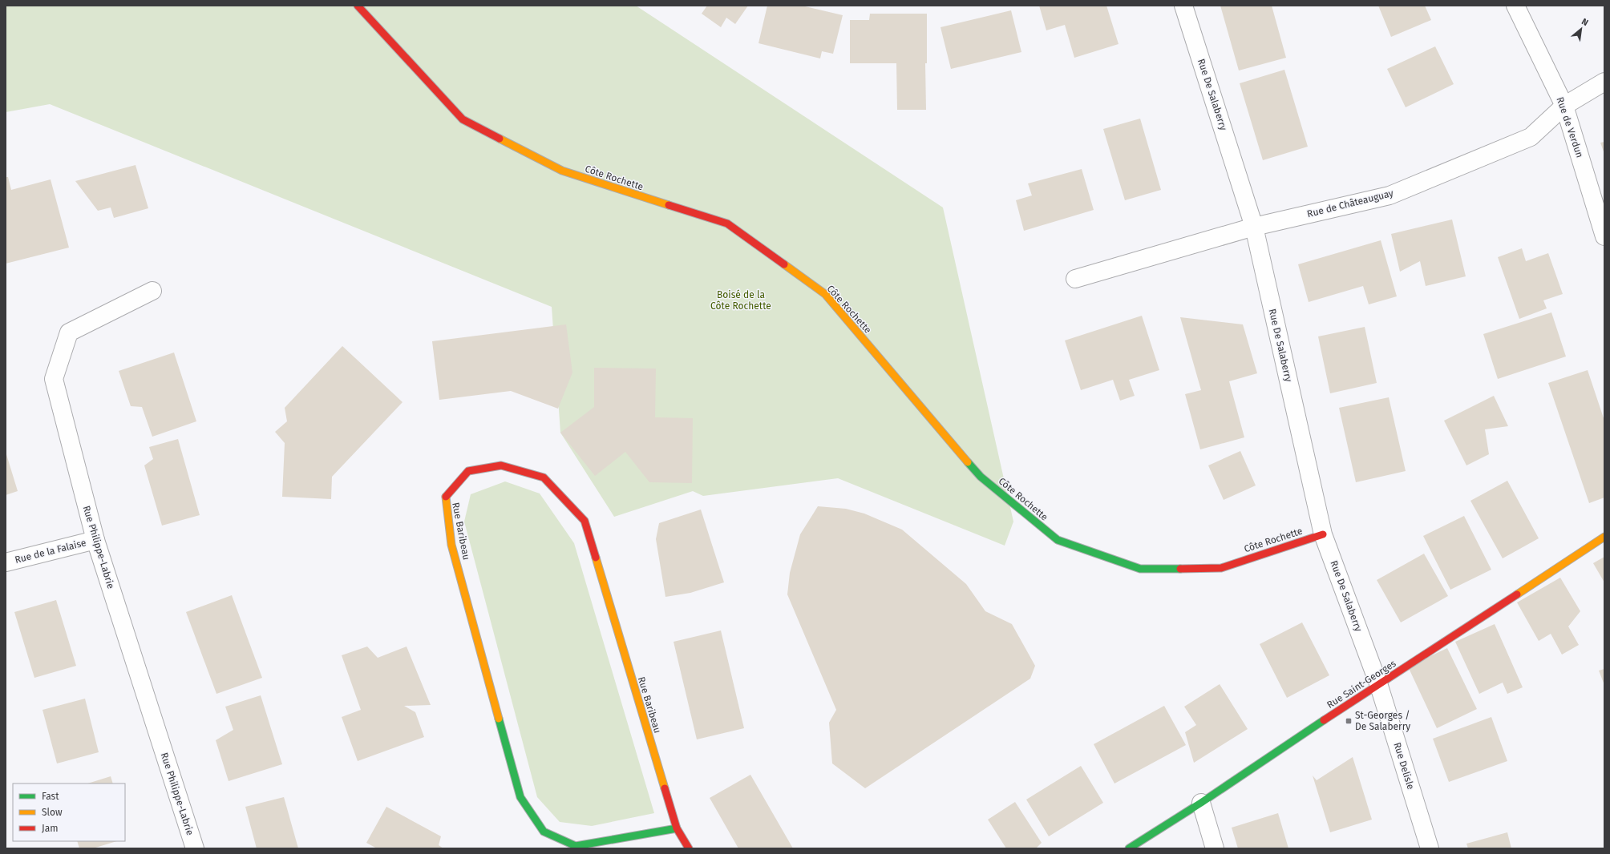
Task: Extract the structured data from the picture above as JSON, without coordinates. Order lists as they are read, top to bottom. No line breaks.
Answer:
{"streets":{"street":["Rue De Salaberry","Rue de Verdun","Côte Rochette","Rue de Châteauguay","Rue Baribeau","Rue Philippe-Labrie","Rue de la Falaise","Rue Saint-Georges","Rue Delisle"]},"crossings":[["Rue De Salaberry","Côte Rochette"],["Rue De Salaberry","Rue de Châteauguay"],["Rue De Salaberry","Rue Saint-Georges"],["Rue De Salaberry","Rue Delisle"],["Rue de Verdun","Rue de Châteauguay"],["Rue Philippe-Labrie","Rue de la Falaise"],["Rue Saint-Georges","Rue Delisle"]],"parks":["Boisé de la Côte Rochette"],"places":{"transit":["St-Georges / De Salaberry"]},"legend":["Fast","Slow","Jam"],"north":"top right"}
